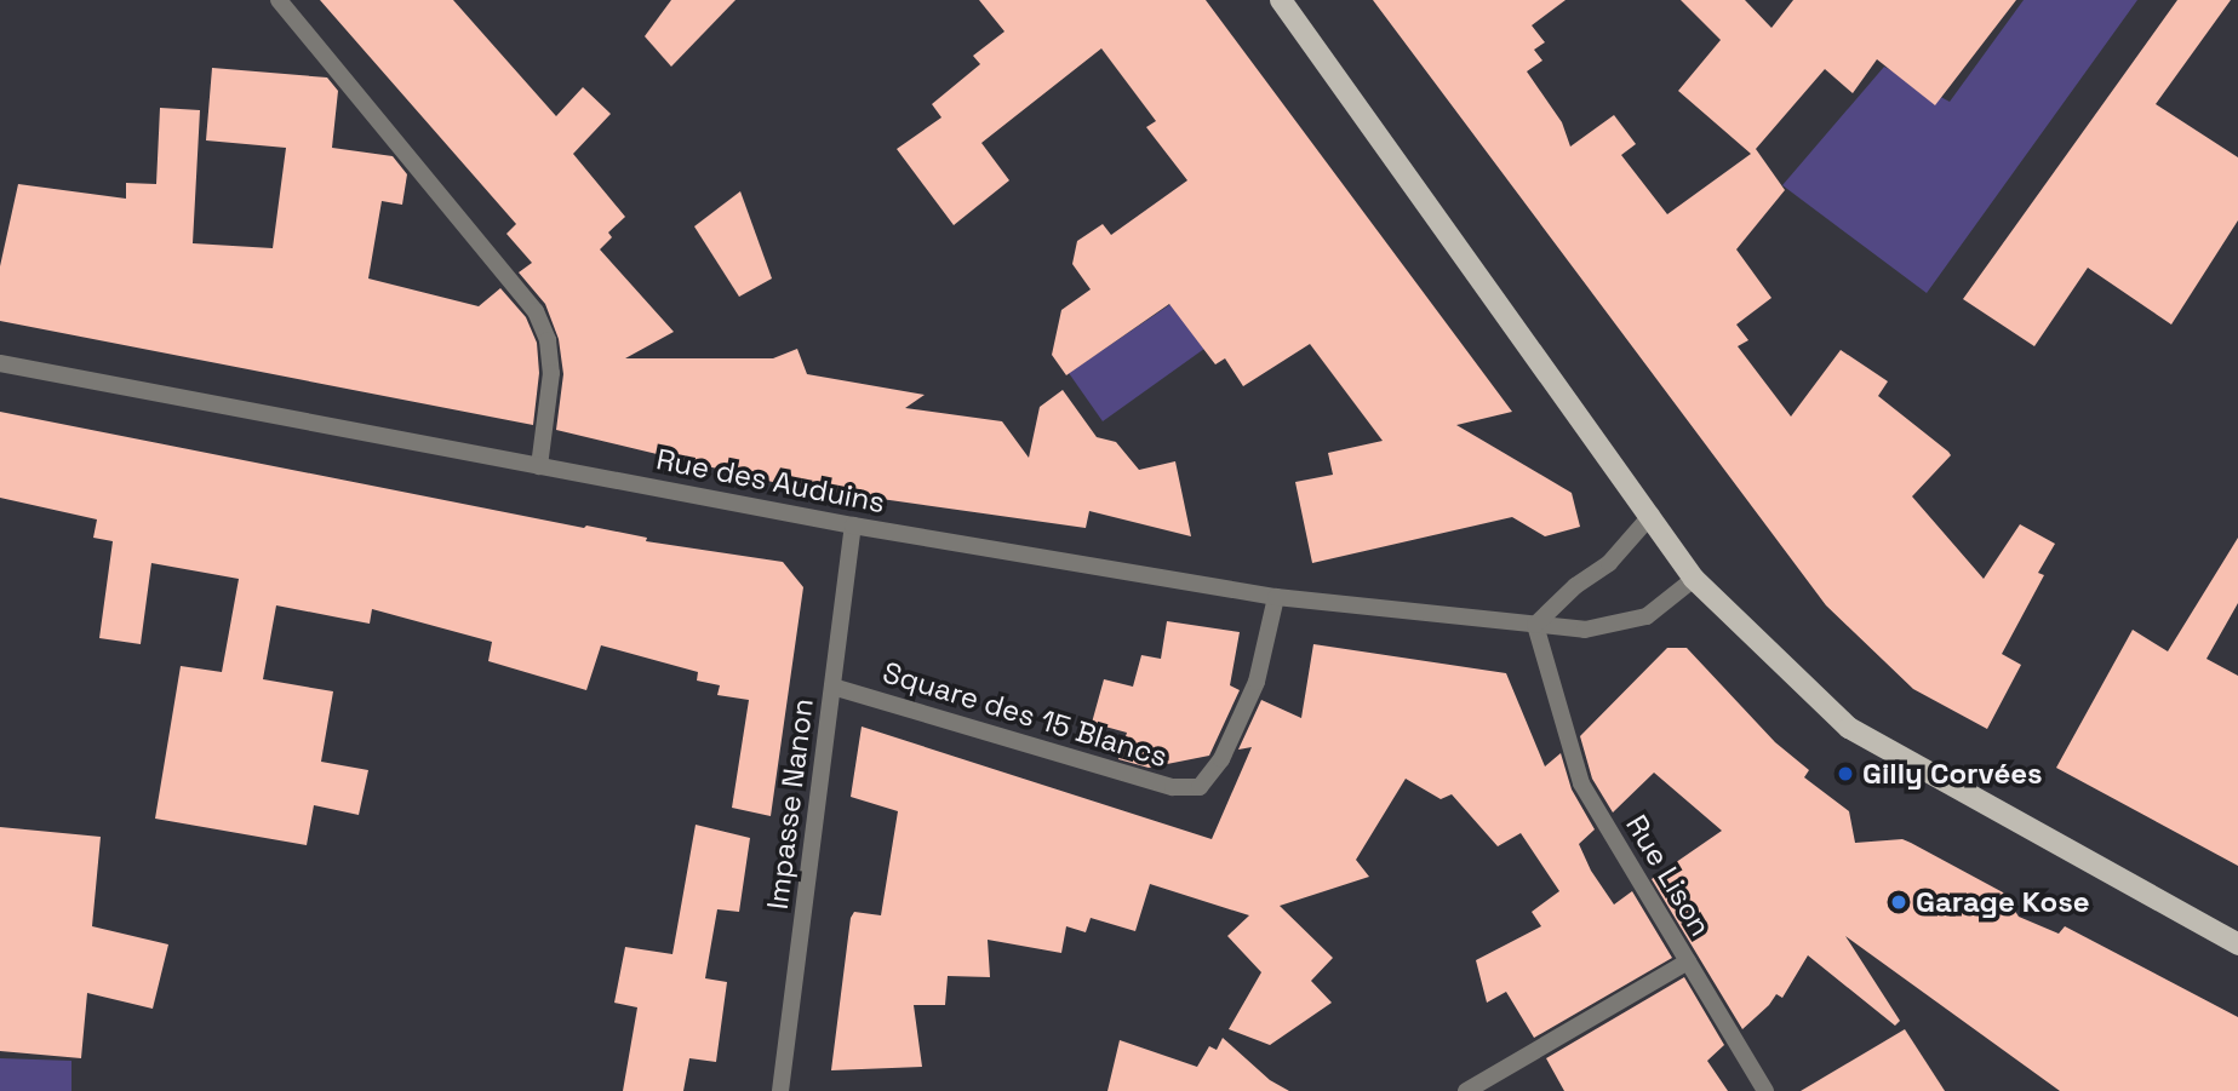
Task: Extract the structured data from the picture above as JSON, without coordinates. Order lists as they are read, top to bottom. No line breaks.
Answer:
{"streets":{"street":["Rue des Auduins","Square des 15 Blancs","Impasse Nanon","Rue Lison"]},"crossings":[["Rue des Auduins","Square des 15 Blancs"],["Rue des Auduins","Impasse Nanon"],["Rue des Auduins","Rue Lison"],["Square des 15 Blancs","Impasse Nanon"]],"places":["Gilly Corvées","Garage Kose"]}
